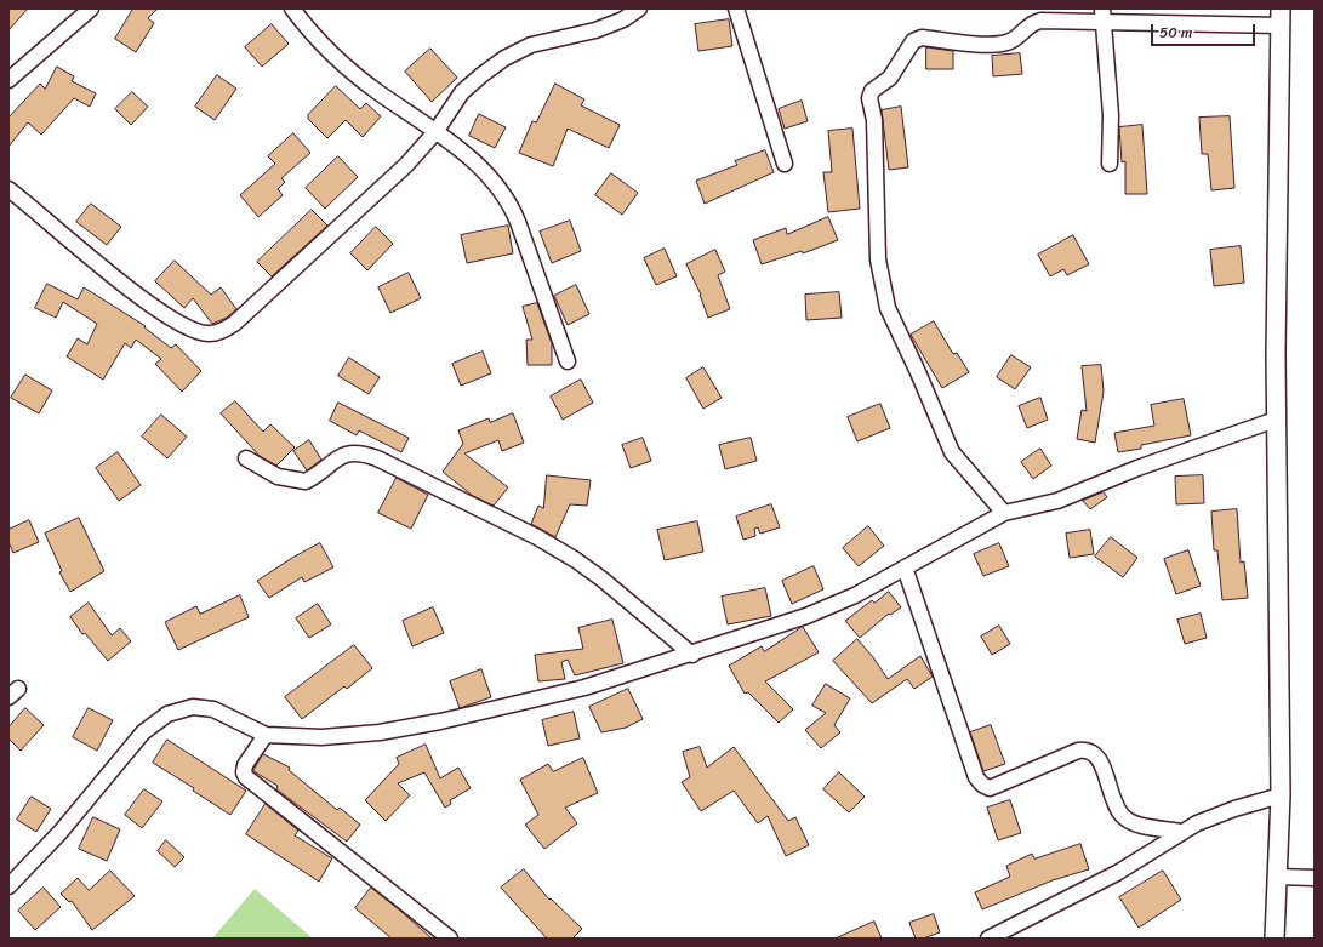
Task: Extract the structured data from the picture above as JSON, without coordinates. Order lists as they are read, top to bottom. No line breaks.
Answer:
{"scale_bar":"50 m"}
